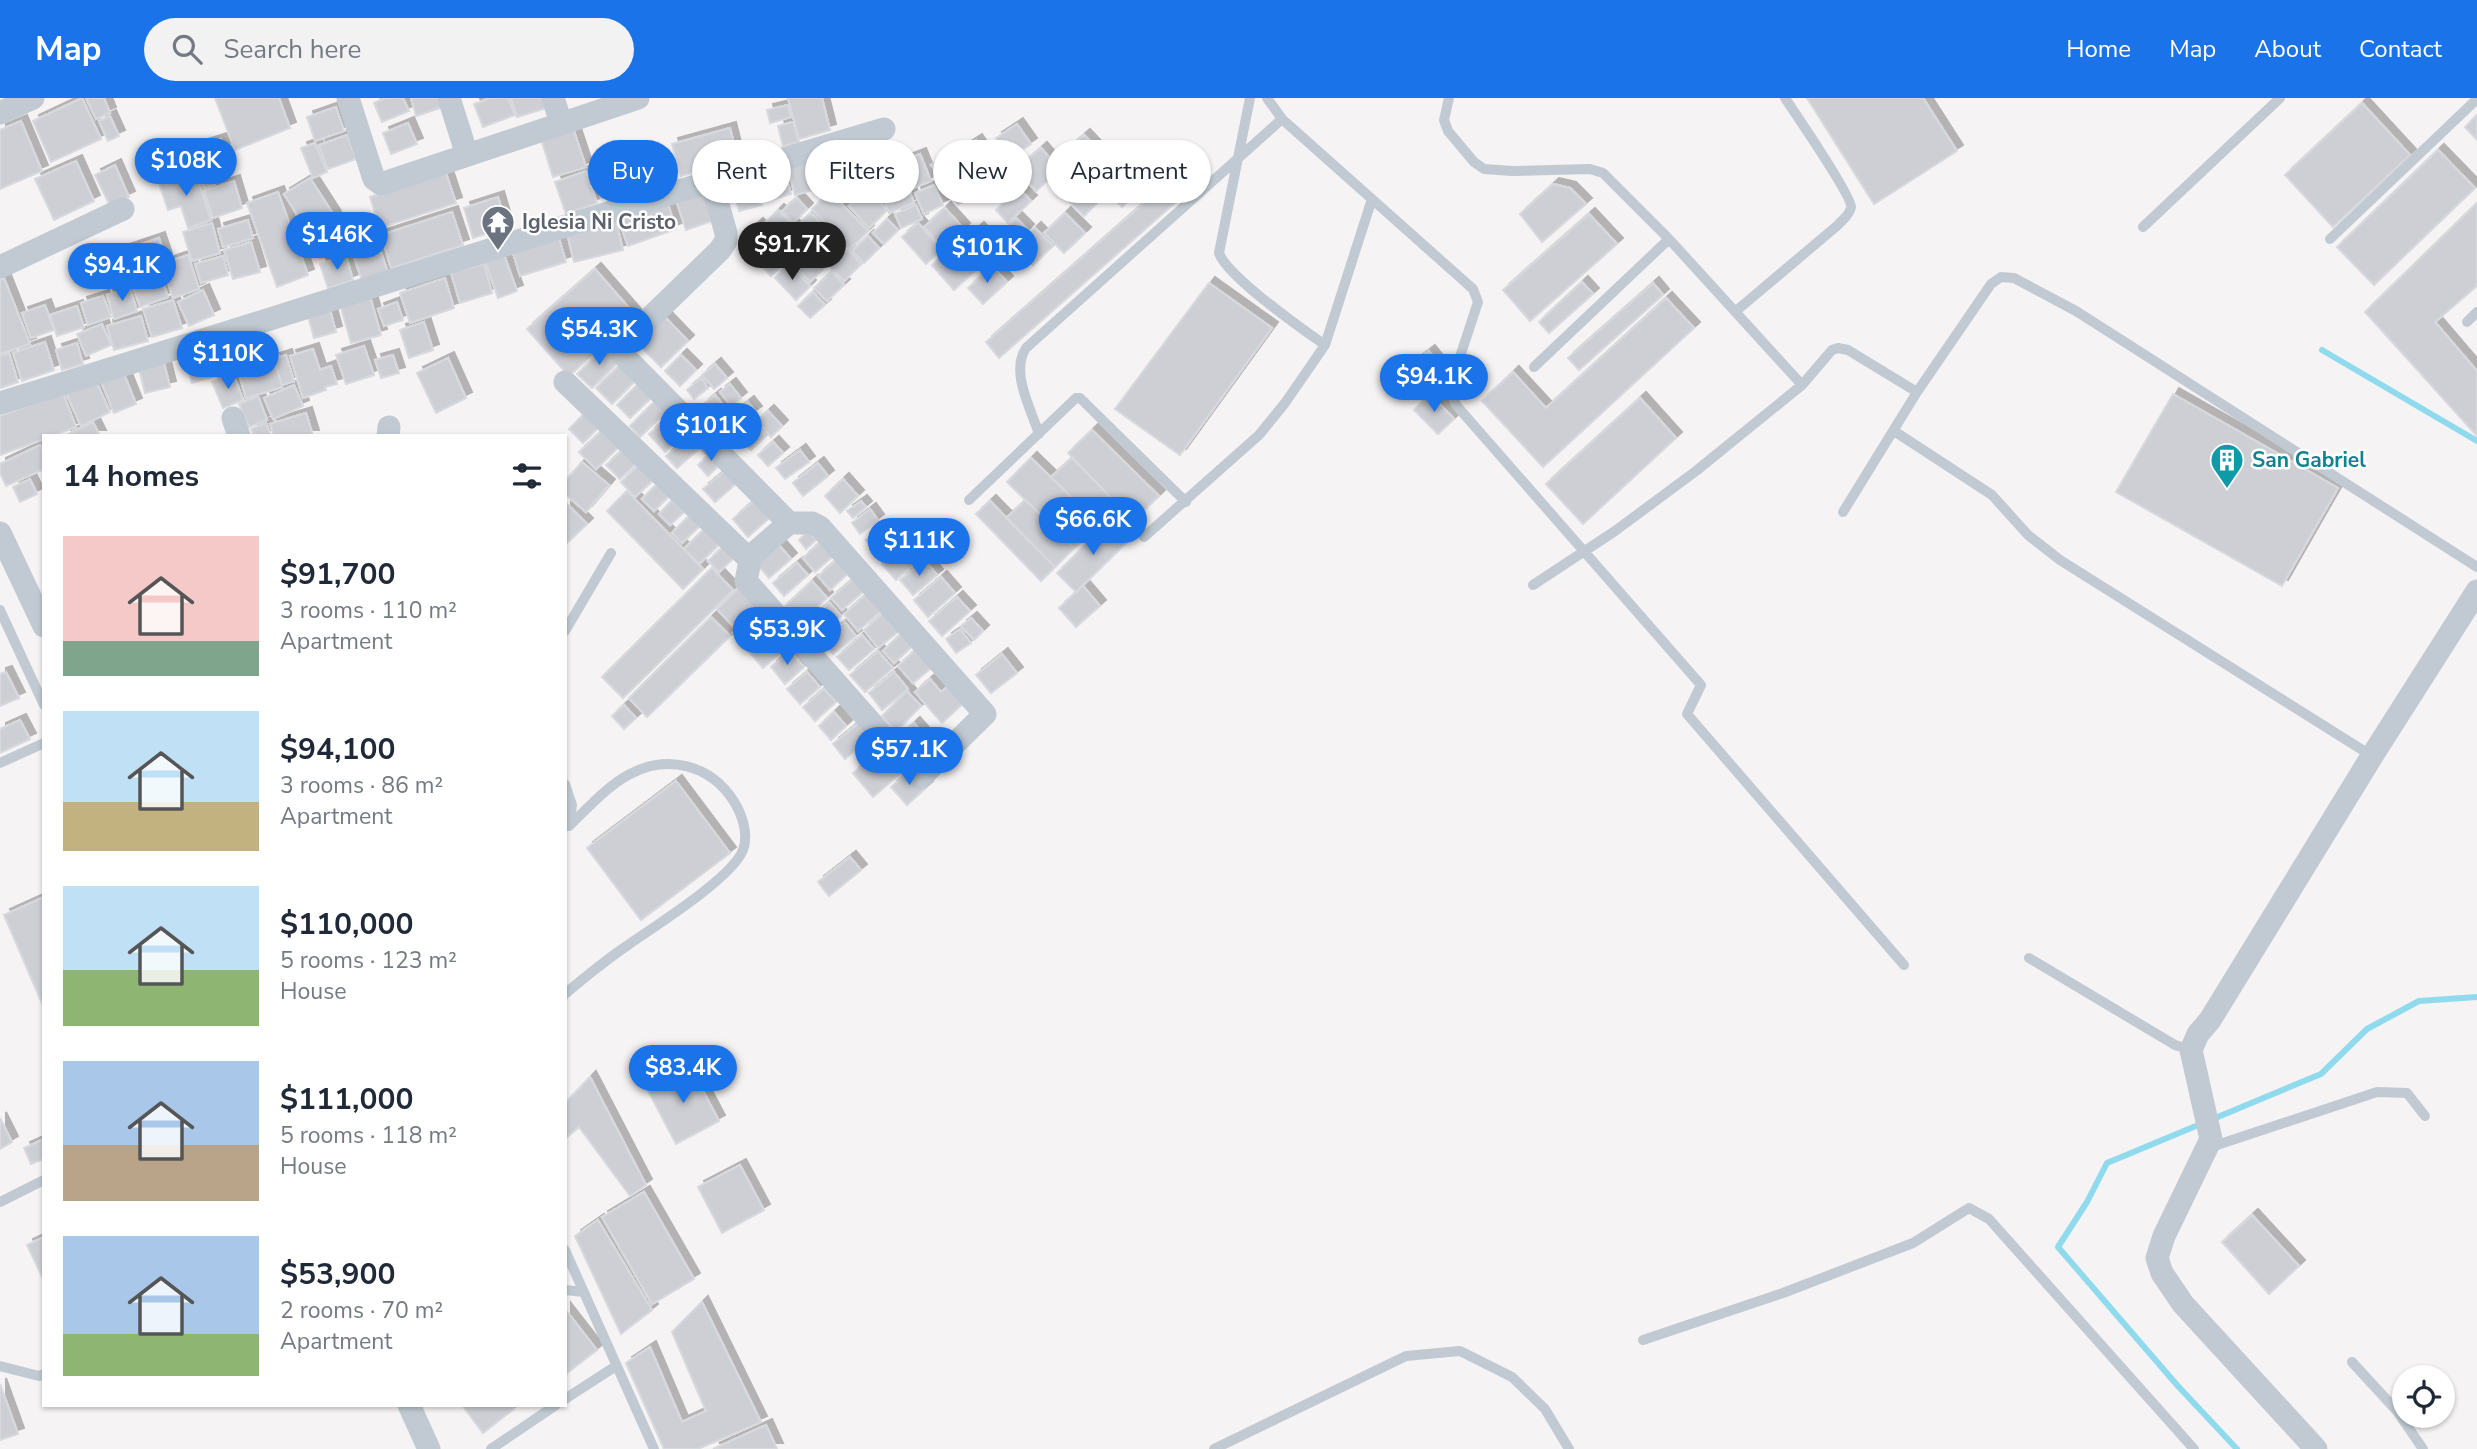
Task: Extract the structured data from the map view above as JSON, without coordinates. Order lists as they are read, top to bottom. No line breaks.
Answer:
{"places":{"temple":["Iglesia Ni Cristo"],"building":["San Gabriel"]},"page":{"header":"Map","search":"Search here","nav":["Home","Map","About","Contact"],"price":["$108K","$146K","$91.7K","$101K","$94.1K","$54.3K","$110K","$94.1K","$101K","$66.6K","$111K","$53.9K","$57.1K","$83.4K"],"chip":["Buy","Rent","Filters","New","Apartment"],"heading":"14 homes","list":[{"name":"$91,700","note":"3 rooms · 110 m² · Apartment"},{"name":"$94,100","note":"3 rooms · 86 m² · Apartment"},{"name":"$110,000","note":"5 rooms · 123 m² · House"},{"name":"$111,000","note":"5 rooms · 118 m² · House"},{"name":"$53,900","note":"2 rooms · 70 m² · Apartment"}]}}
